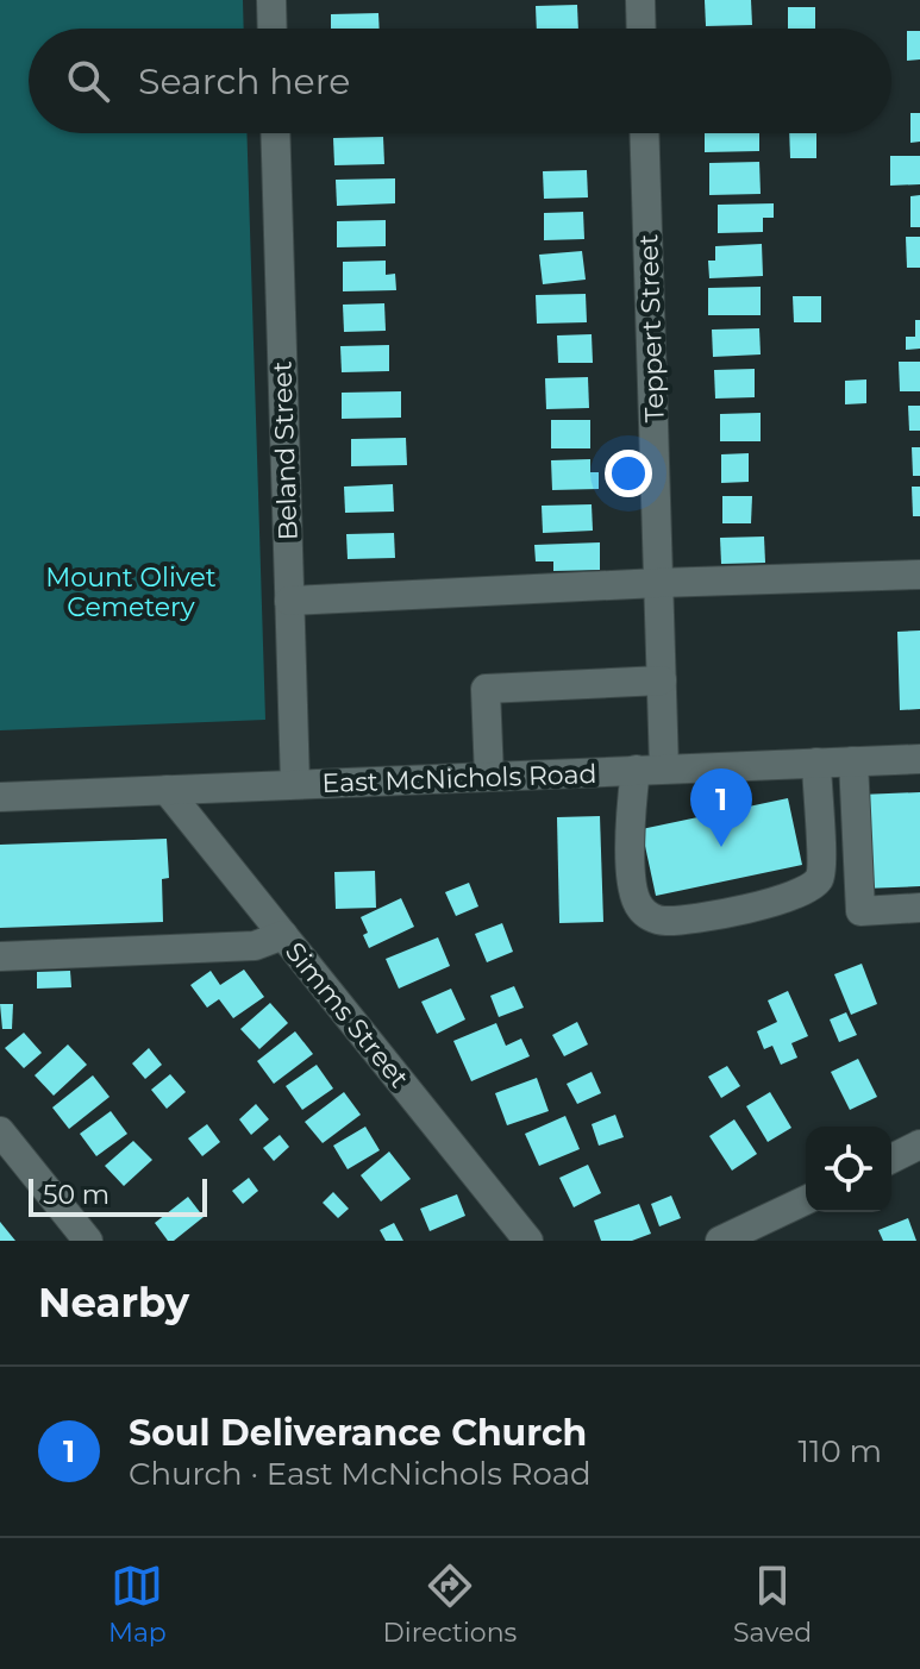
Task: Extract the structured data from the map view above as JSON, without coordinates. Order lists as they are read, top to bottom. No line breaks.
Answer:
{"streets":{"street":["Teppert Street","Beland Street","East McNichols Road","Simms Street"]},"crossings":[["Teppert Street","East McNichols Road"],["Beland Street","East McNichols Road"],["East McNichols Road","Simms Street"]],"parks":["Mount Olivet Cemetery"],"scale_bar":"50 m","page":{"search":"Search here","pins":"1","scale":"50 m","heading":"Nearby","list":[{"mark":"1","name":"Soul Deliverance Church","note":"Church · East McNichols Road","value":"110 m"}],"nav":["Map","Directions","Saved"]}}
